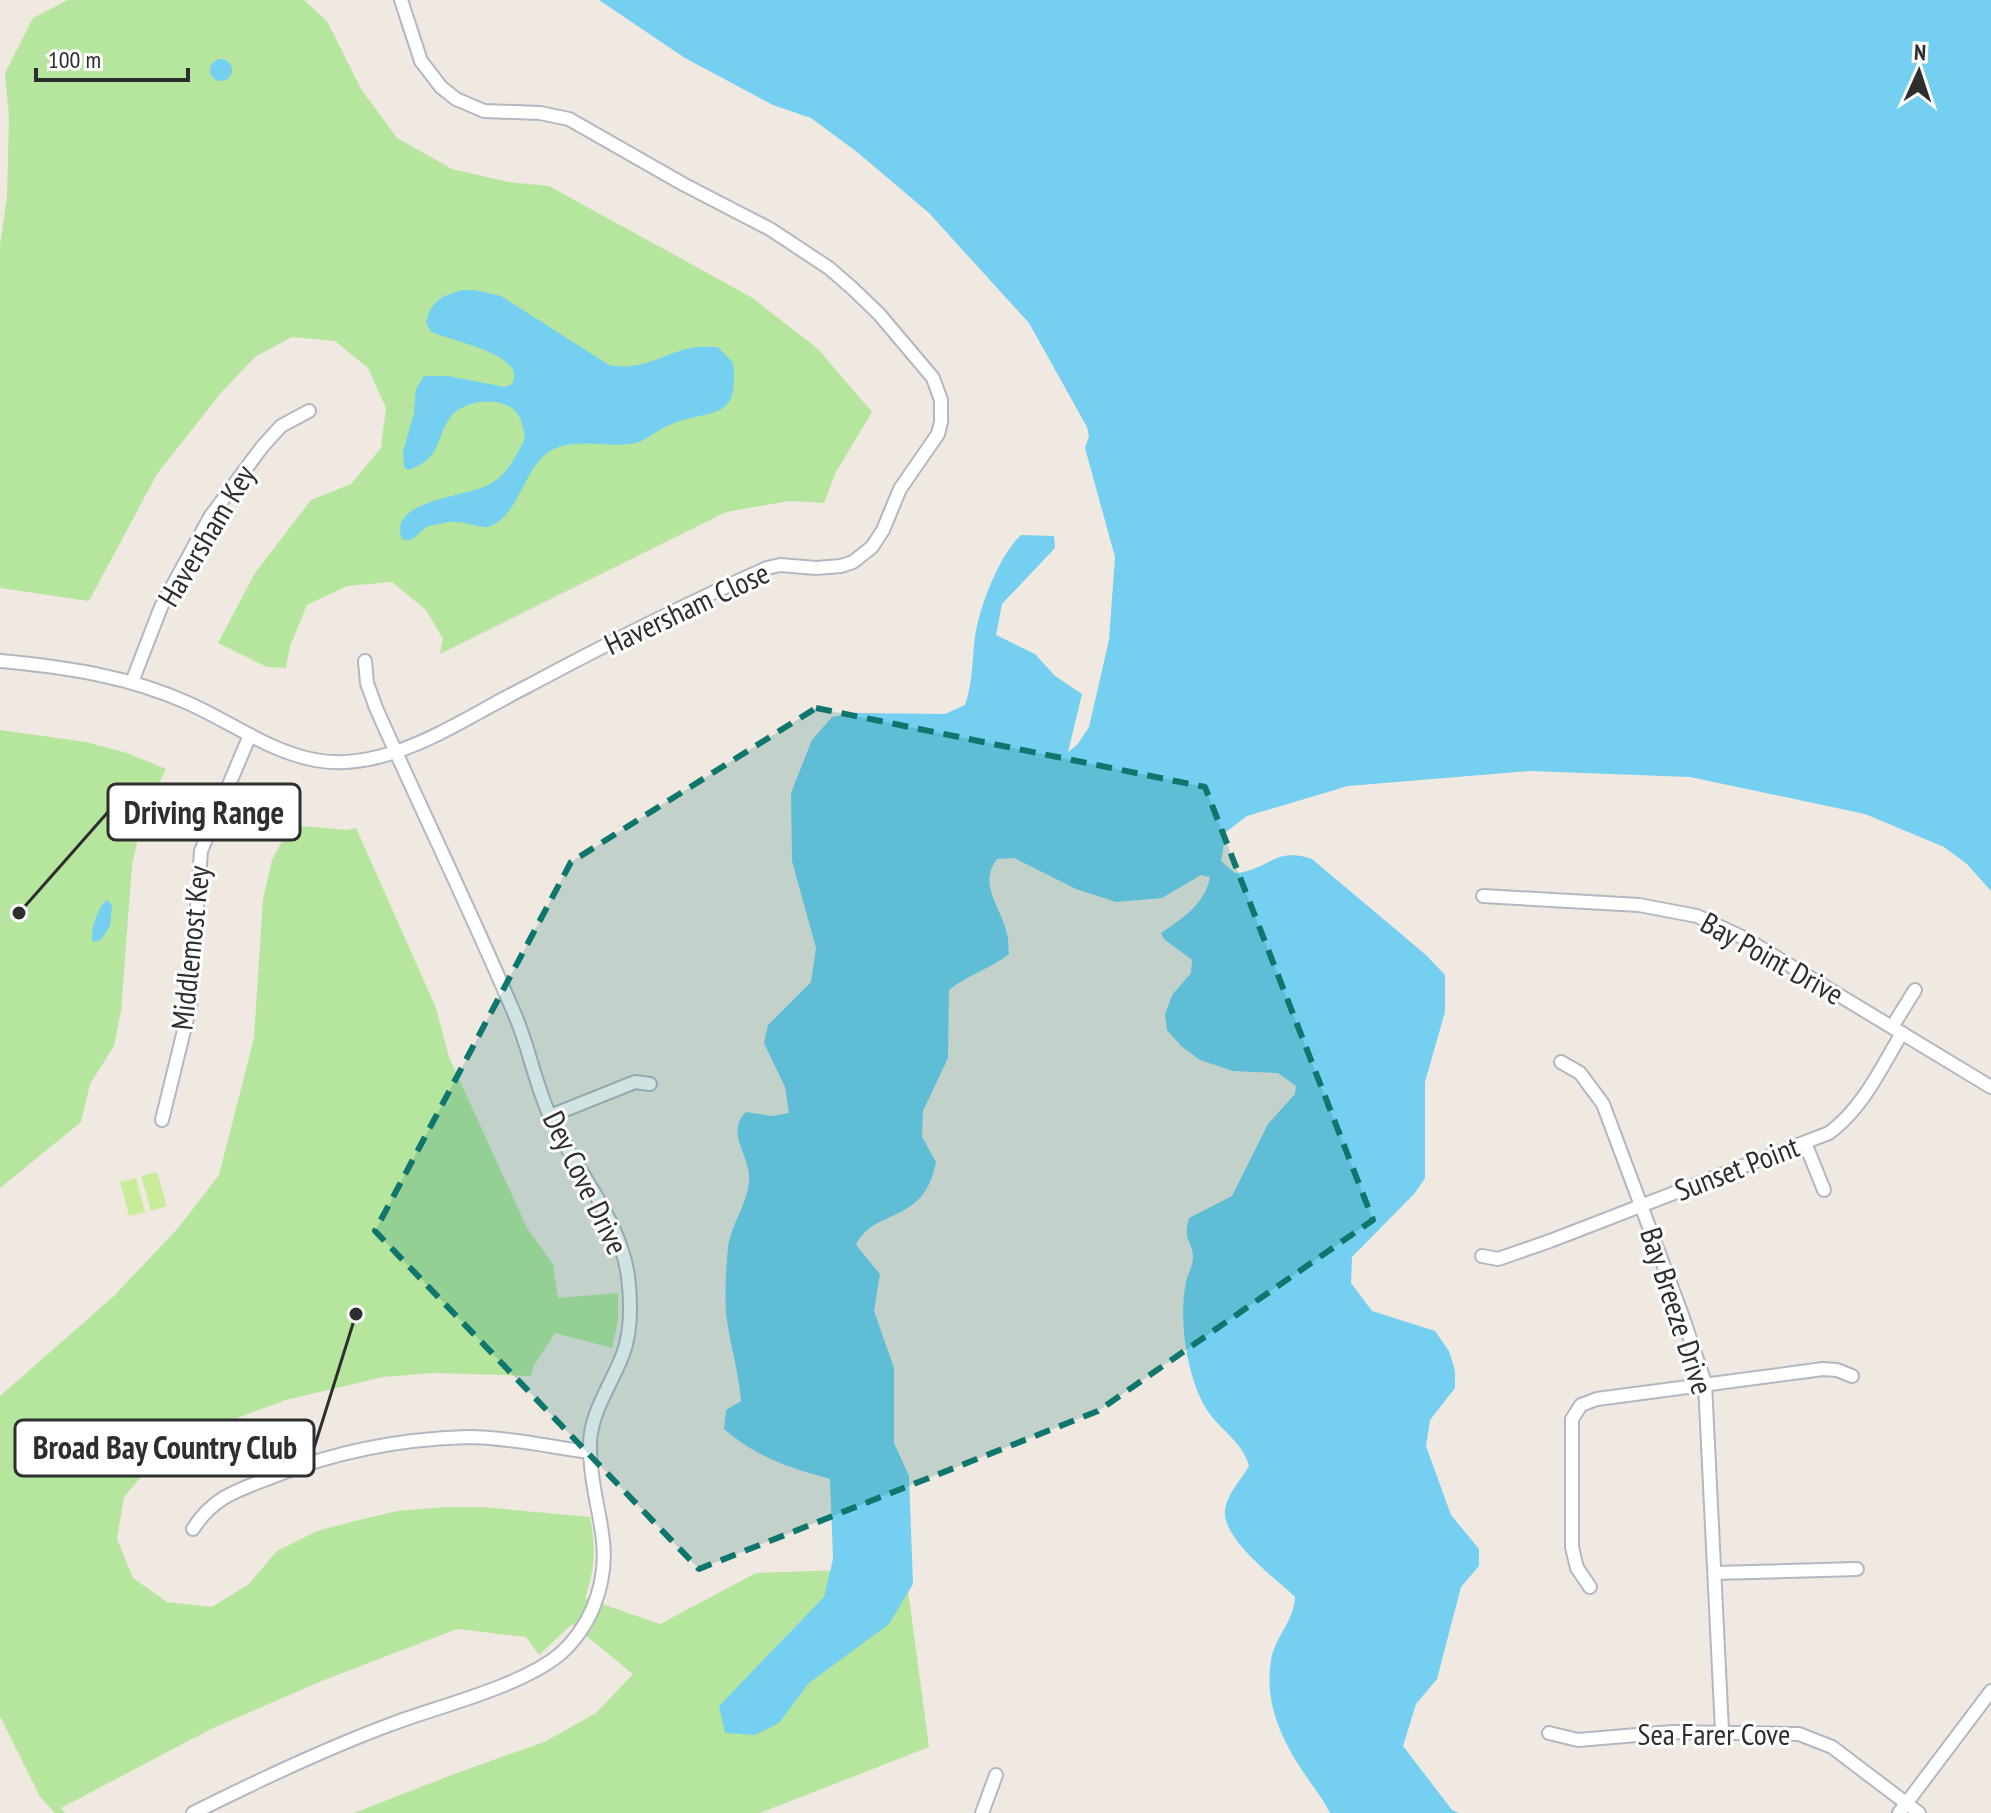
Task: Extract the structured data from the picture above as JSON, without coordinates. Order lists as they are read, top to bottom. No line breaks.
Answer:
{"streets":{"street":["Haversham Key","Haversham Close","Middlemost Key","Bay Point Drive","Sunset Point","Dey Cove Drive","Bay Breeze Drive","Sea Farer Cove"]},"crossings":[["Haversham Key","Haversham Close"],["Haversham Close","Middlemost Key"],["Haversham Close","Dey Cove Drive"],["Bay Point Drive","Sunset Point"],["Sunset Point","Bay Breeze Drive"],["Bay Breeze Drive","Sea Farer Cove"]],"places":["Driving Range","Broad Bay Country Club"],"scale_bar":"100 m","north":"top"}
